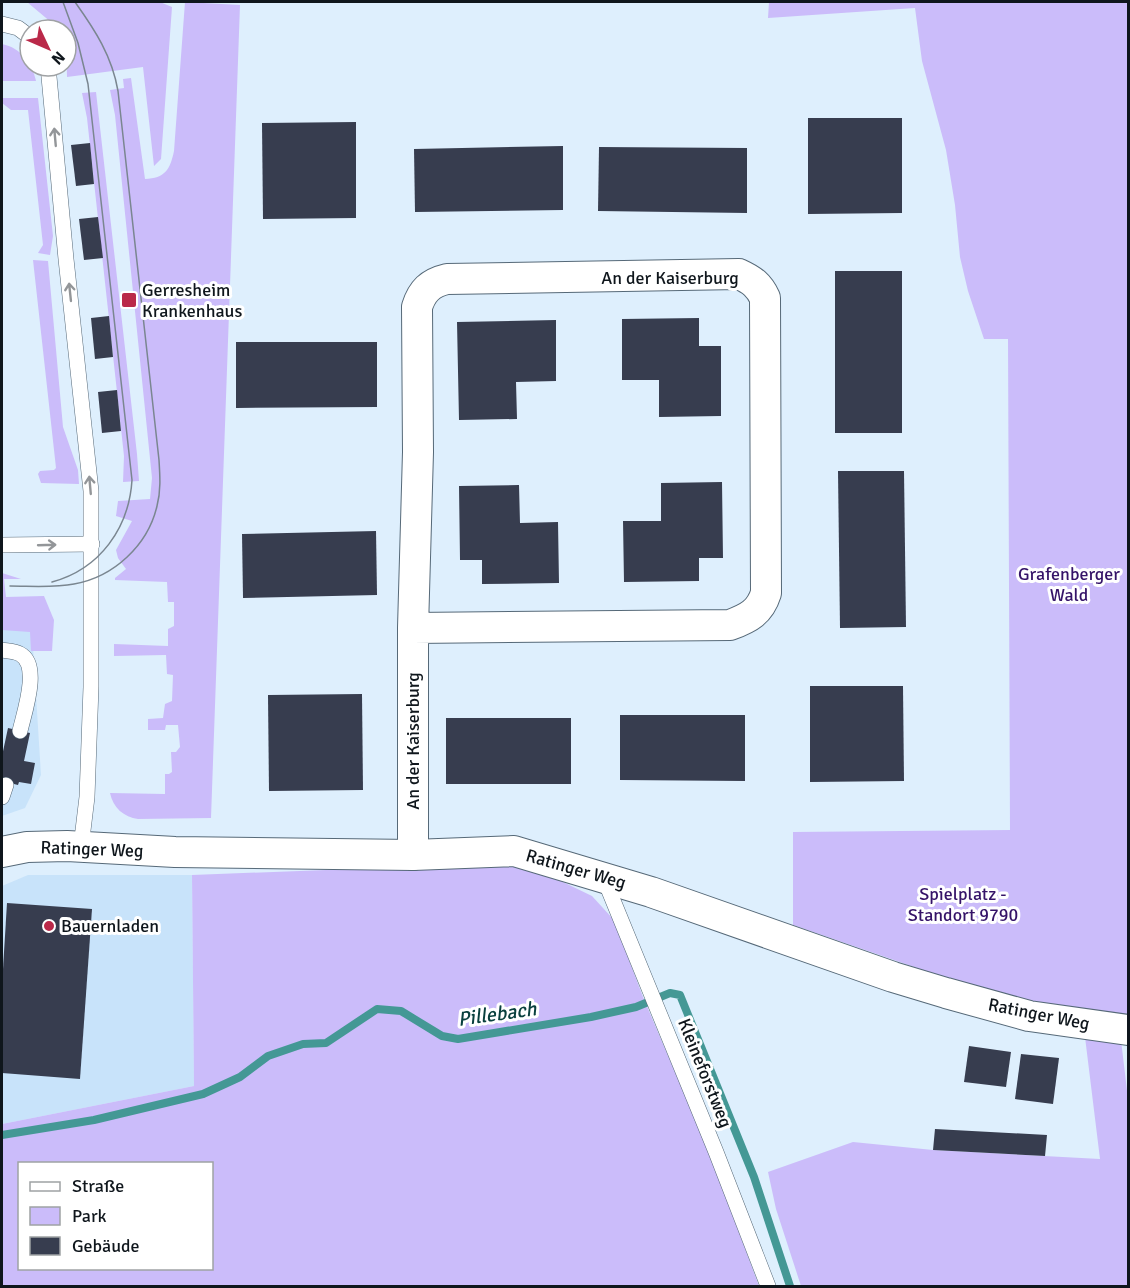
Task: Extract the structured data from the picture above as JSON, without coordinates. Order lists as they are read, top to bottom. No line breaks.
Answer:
{"streets":{"street":["An der Kaiserburg","Ratinger Weg"],"lane":["Kleineforstweg"]},"crossings":[["An der Kaiserburg","Ratinger Weg"],["Ratinger Weg","Kleineforstweg"]],"water":["Pillebach"],"parks":["Grafenberger Wald","Spielplatz - Standort 9790"],"places":{"transit":["Gerresheim Krankenhaus"],"other":["Bauernladen"]},"legend":["Straße","Park","Gebäude"],"north":"bottom right"}
